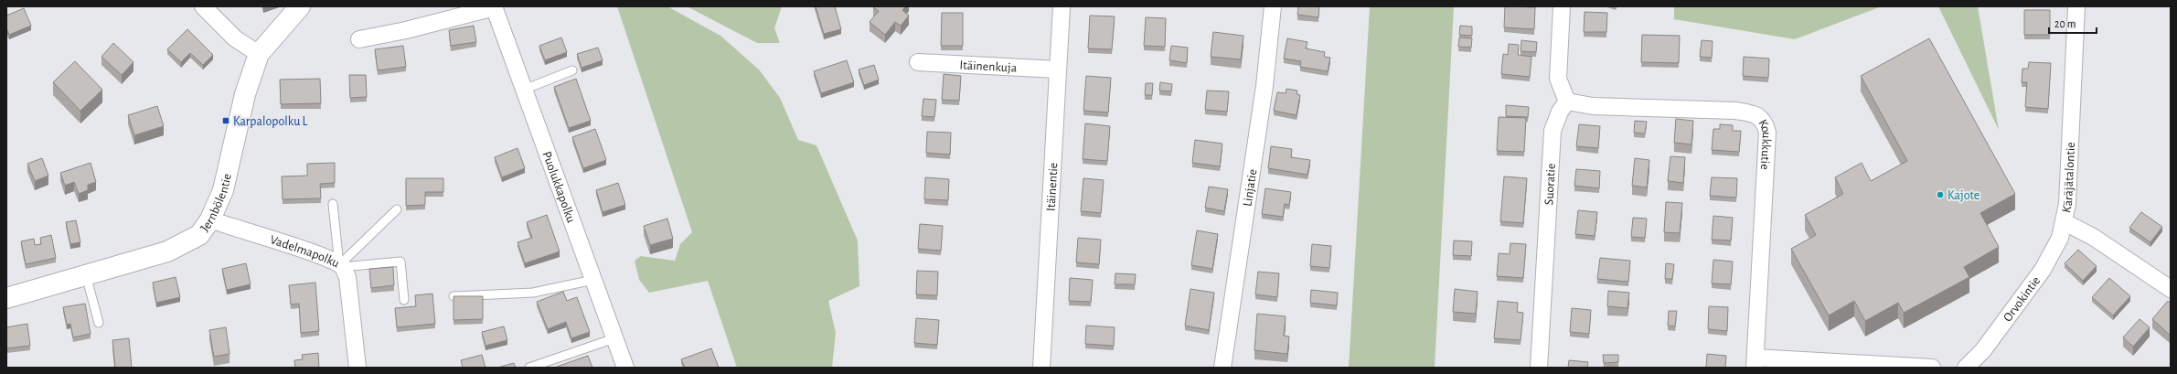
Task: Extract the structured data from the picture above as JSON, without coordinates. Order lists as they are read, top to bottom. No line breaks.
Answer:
{"streets":{"street":["Itäinenkuja","Koukkutie","Käräjätalontie","Suoratie","Puolukkapolku","Itäinentie","Linjatie","Jernbölentie","Vadelmapolku","Orvokintie"]},"crossings":[["Itäinenkuja","Itäinentie"],["Koukkutie","Suoratie"],["Käräjätalontie","Orvokintie"],["Jernbölentie","Vadelmapolku"]],"places":{"transit":["Karpalopolku L"],"other":["Kajote"]},"scale_bar":"20 m"}
